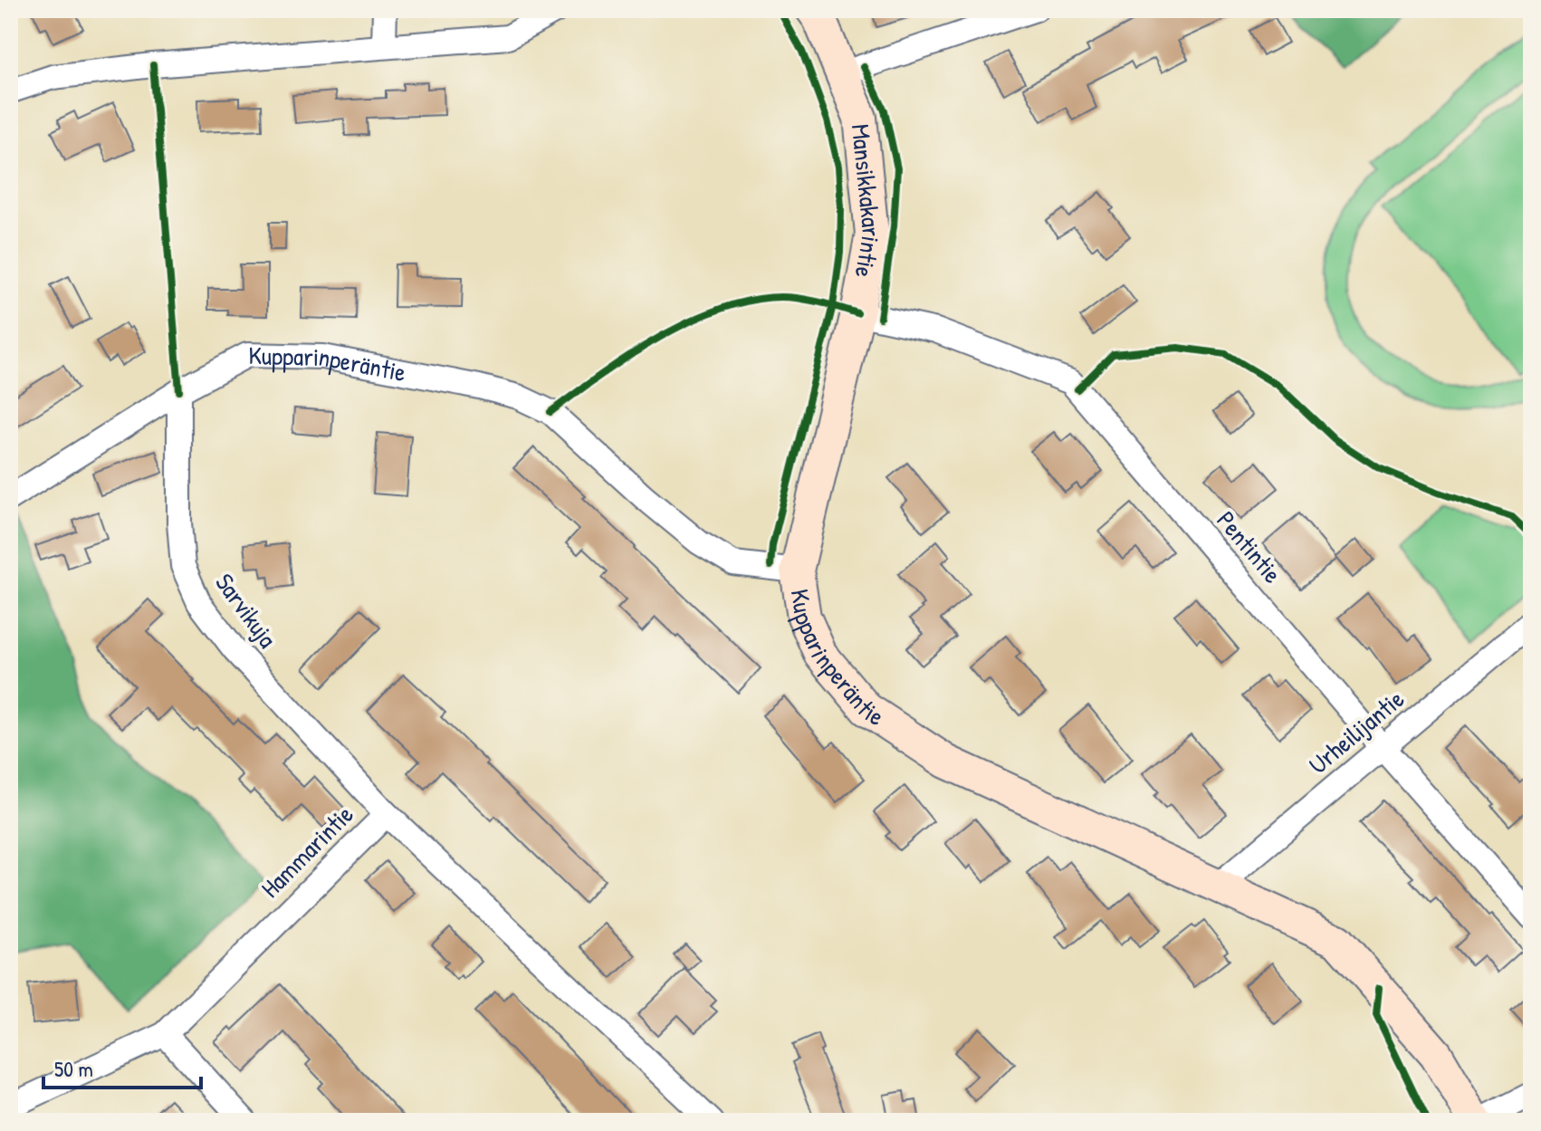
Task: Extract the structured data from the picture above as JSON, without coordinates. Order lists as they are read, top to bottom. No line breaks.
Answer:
{"streets":{"street":["Mansikkakarintie","Kupparinperäntie","Pentintie","Sarvikuja","Urheilijantie","Hammarintie"]},"crossings":[["Mansikkakarintie","Kupparinperäntie"],["Mansikkakarintie","Pentintie"],["Kupparinperäntie","Sarvikuja"],["Kupparinperäntie","Urheilijantie"],["Pentintie","Urheilijantie"],["Sarvikuja","Hammarintie"]],"scale_bar":"50 m"}
